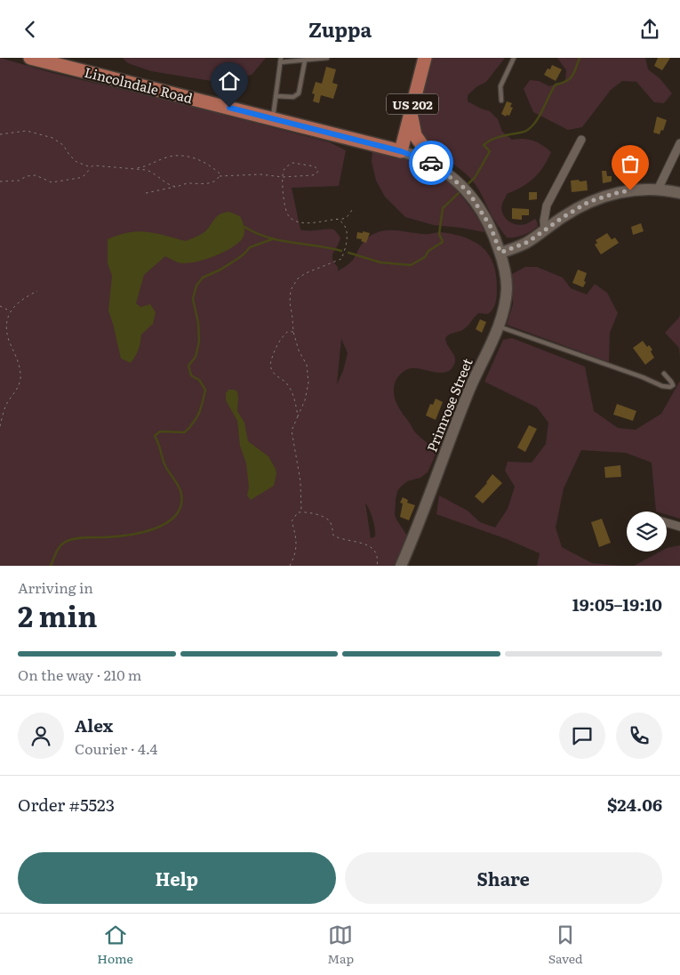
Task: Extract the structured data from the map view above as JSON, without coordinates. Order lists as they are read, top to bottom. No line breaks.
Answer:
{"streets":{"main road":["Lincolndale Road","US 202","Primrose Street"]},"crossings":[["Lincolndale Road","US 202"],["Lincolndale Road","Primrose Street"],["US 202","Primrose Street"]],"page":{"header":"Zuppa","heading":["2 min","Arriving in","19:05–19:10"],"panel":["Alex","Courier · 4.4","Order #5523","$24.06"],"bar":"On the way · 210 m","buttons":["Help","Share"],"tabs":["Home","Map","Saved"]}}
